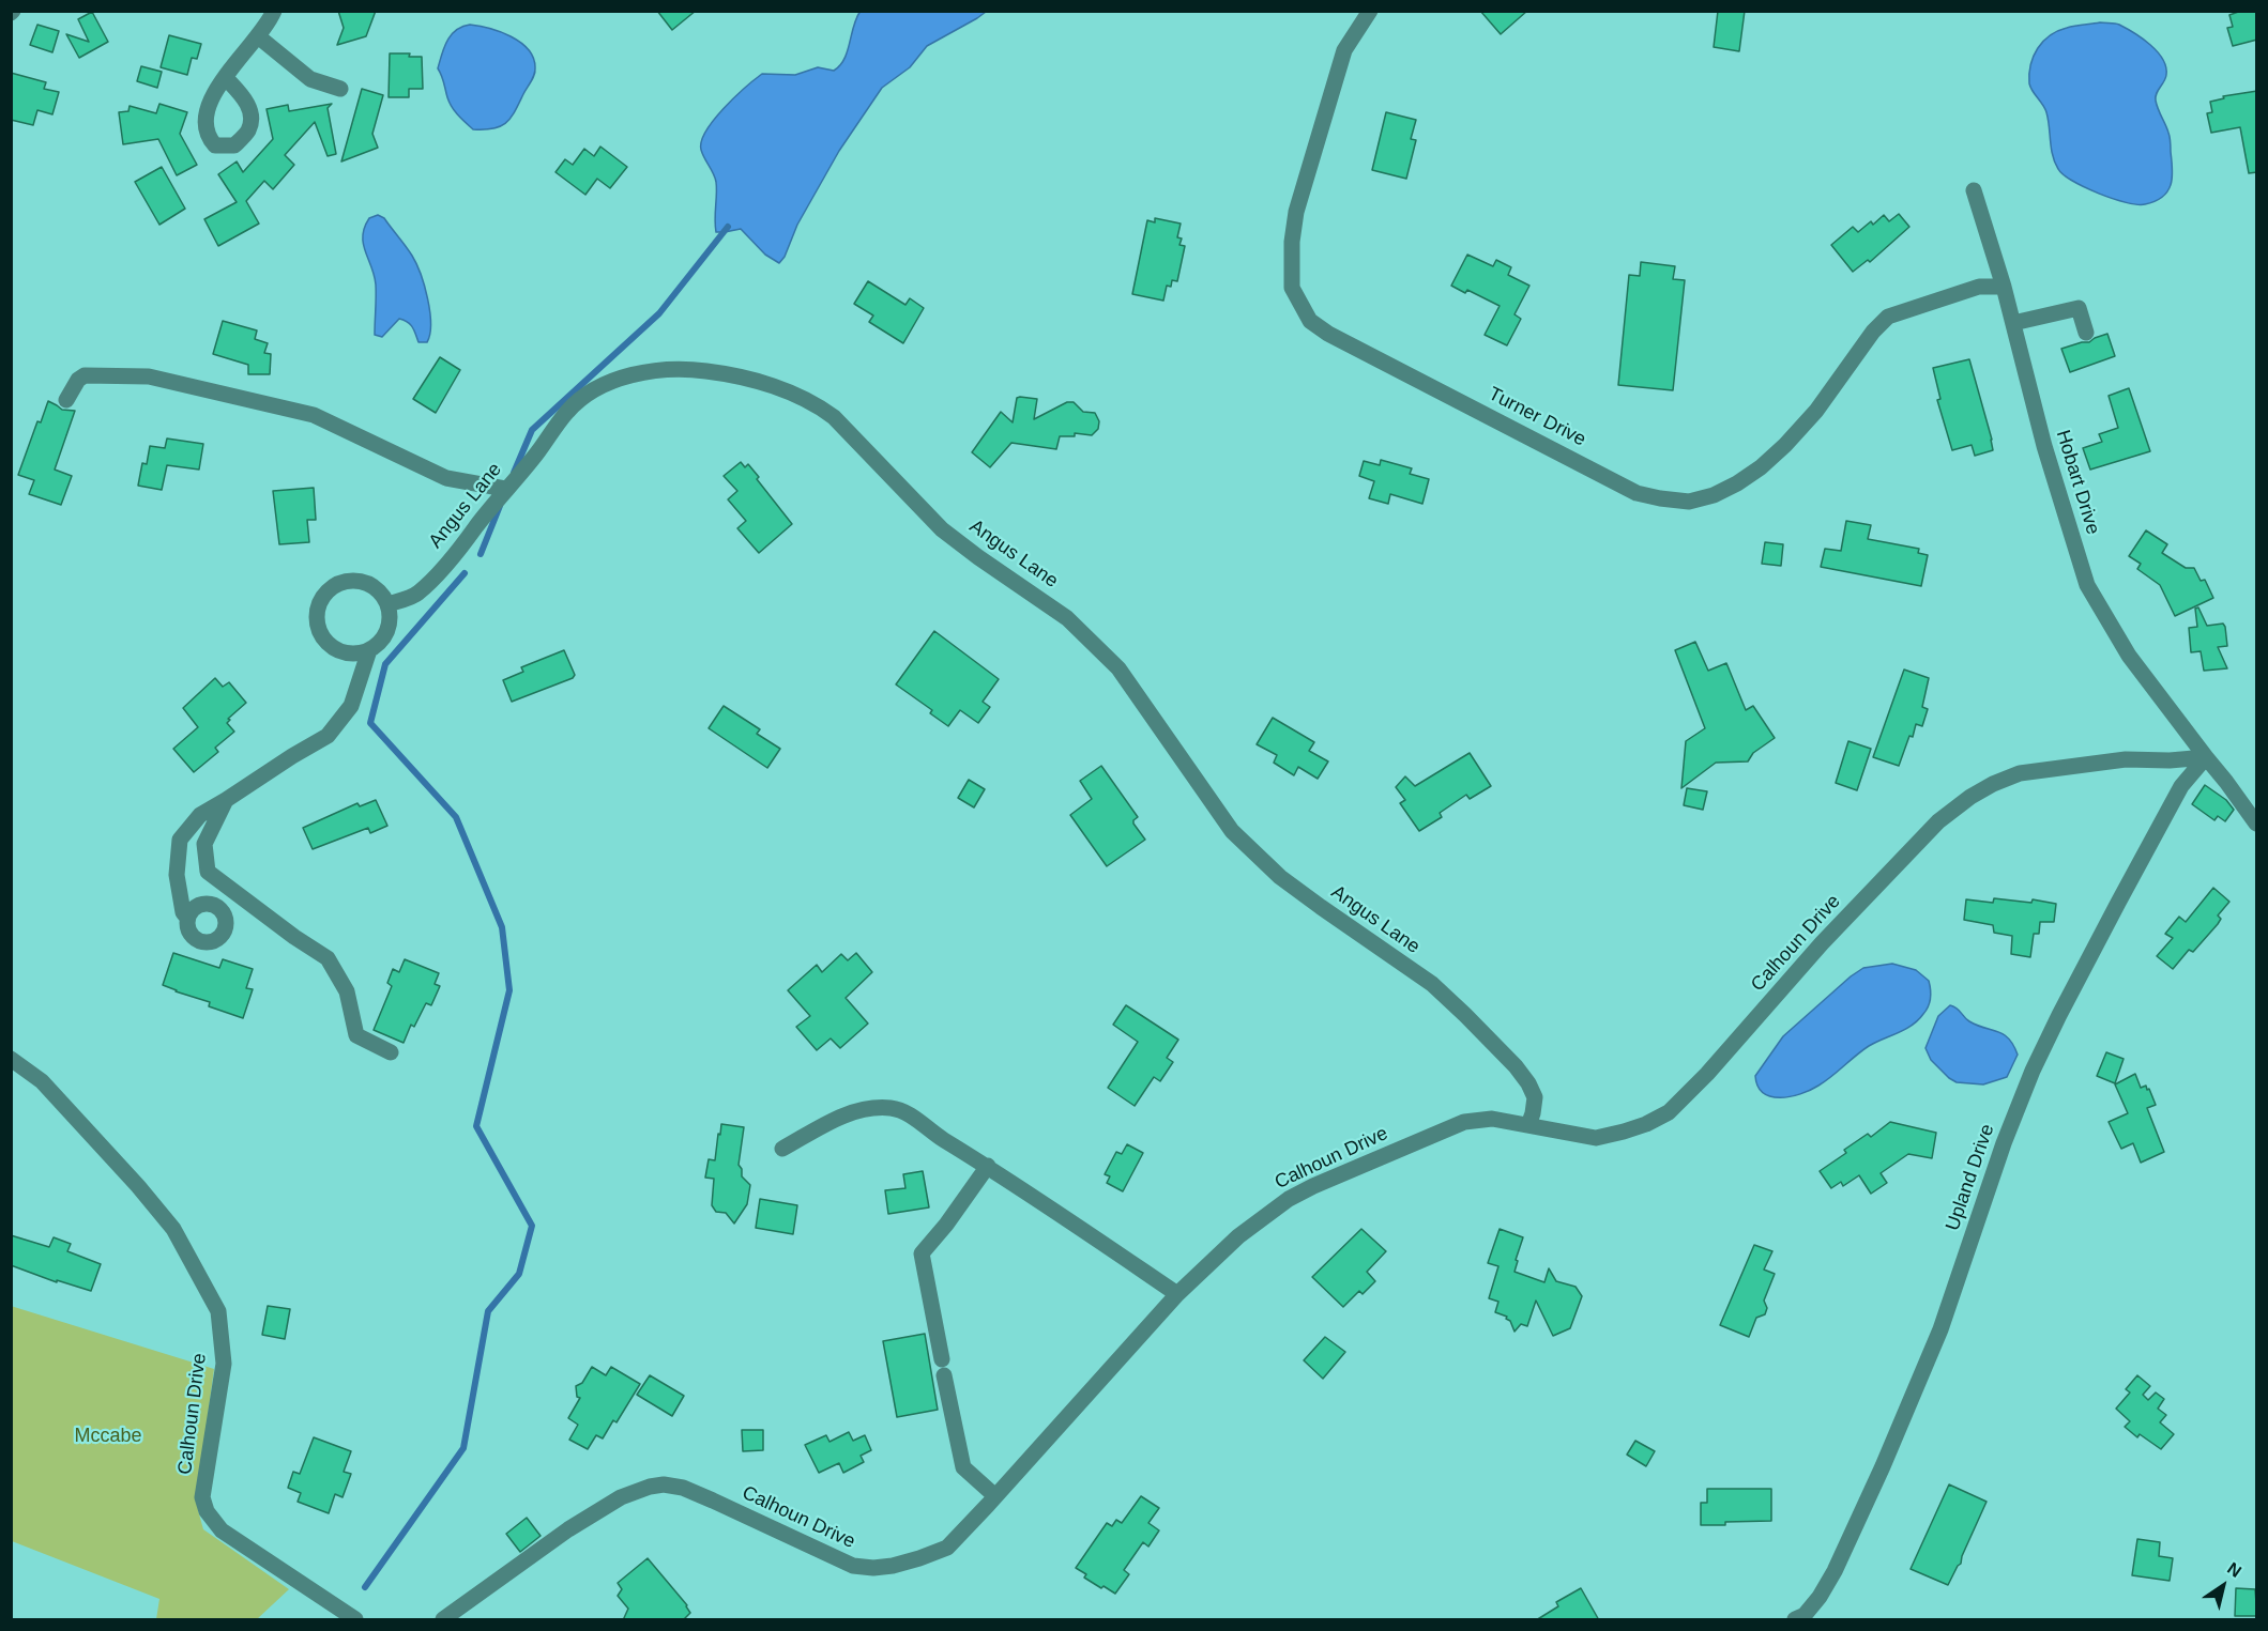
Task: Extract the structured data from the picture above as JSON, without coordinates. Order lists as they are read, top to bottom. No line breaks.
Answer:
{"streets":{"street":["Turner Drive","Hobart Drive","Angus Lane","Calhoun Drive","Upland Drive"]},"crossings":[["Turner Drive","Hobart Drive"],["Hobart Drive","Calhoun Drive"],["Hobart Drive","Upland Drive"],["Angus Lane","Calhoun Drive"],["Calhoun Drive","Upland Drive"]],"parks":["Mccabe"],"north":"top right"}
